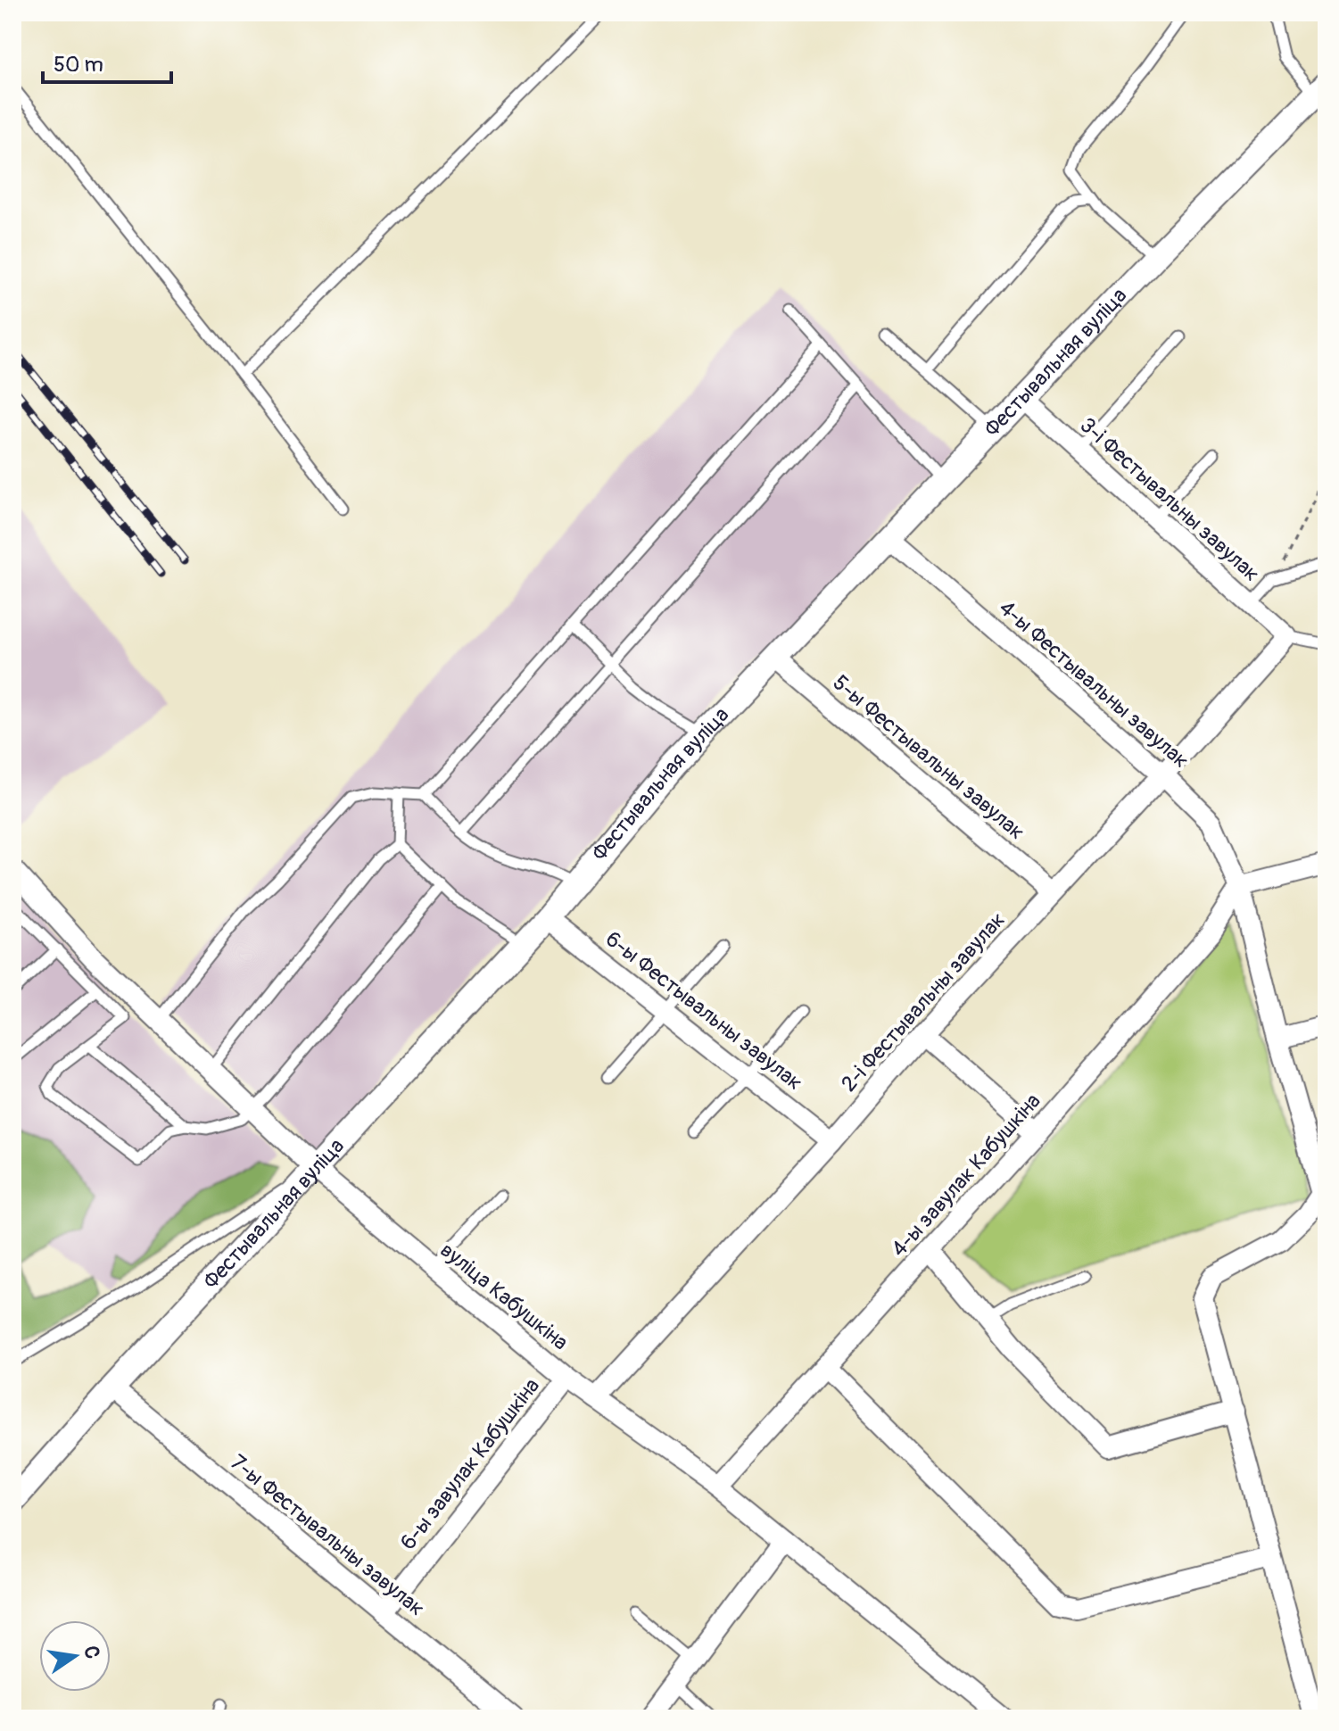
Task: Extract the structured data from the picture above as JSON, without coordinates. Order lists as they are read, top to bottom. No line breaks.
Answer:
{"streets":{"street":["Фестывальная вуліца","3-і Фестывальны завулак","4-ы Фестывальны завулак","5-ы Фестывальны завулак","2-і Фестывальны завулак","6-ы Фестывальны завулак","4-ы завулак Кабушкіна","вуліца Кабушкіна","6-ы завулак Кабушкіна","7-ы Фестывальны завулак"]},"crossings":[["Фестывальная вуліца","3-і Фестывальны завулак"],["Фестывальная вуліца","4-ы Фестывальны завулак"],["Фестывальная вуліца","5-ы Фестывальны завулак"],["Фестывальная вуліца","6-ы Фестывальны завулак"],["Фестывальная вуліца","вуліца Кабушкіна"],["Фестывальная вуліца","7-ы Фестывальны завулак"],["3-і Фестывальны завулак","2-і Фестывальны завулак"],["4-ы Фестывальны завулак","2-і Фестывальны завулак"],["4-ы Фестывальны завулак","4-ы завулак Кабушкіна"],["5-ы Фестывальны завулак","2-і Фестывальны завулак"],["2-і Фестывальны завулак","6-ы Фестывальны завулак"],["2-і Фестывальны завулак","вуліца Кабушкіна"],["4-ы завулак Кабушкіна","вуліца Кабушкіна"],["вуліца Кабушкіна","6-ы завулак Кабушкіна"],["6-ы завулак Кабушкіна","7-ы Фестывальны завулак"]],"scale_bar":"50 m","north":"right"}
